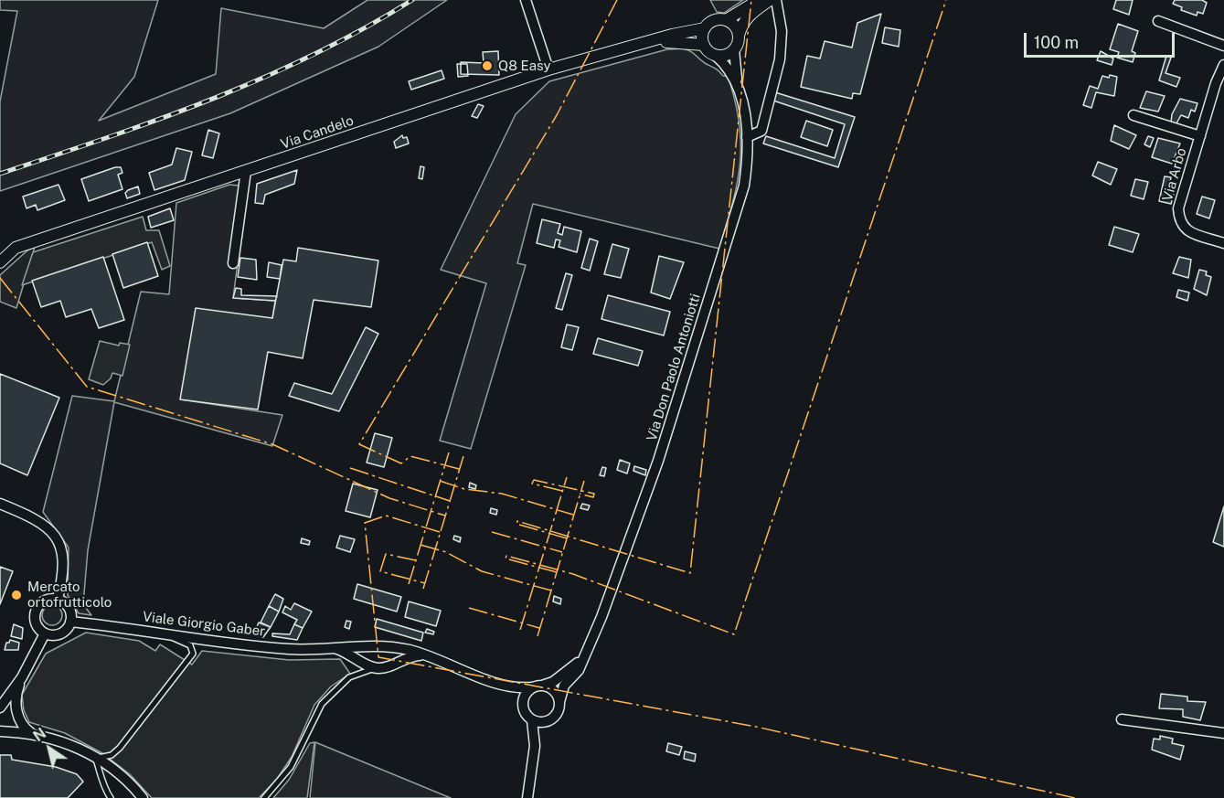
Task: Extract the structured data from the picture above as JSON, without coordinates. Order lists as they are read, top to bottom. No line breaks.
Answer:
{"streets":{"street":["Via Candelo","Via Arbo","Via Don Paolo Antoniotti","Viale Giorgio Gaber"]},"crossings":[["Via Candelo","Via Don Paolo Antoniotti"],["Via Don Paolo Antoniotti","Viale Giorgio Gaber"]],"places":["Q8 Easy","Mercato ortofrutticolo"],"scale_bar":"100 m","north":"top left"}
